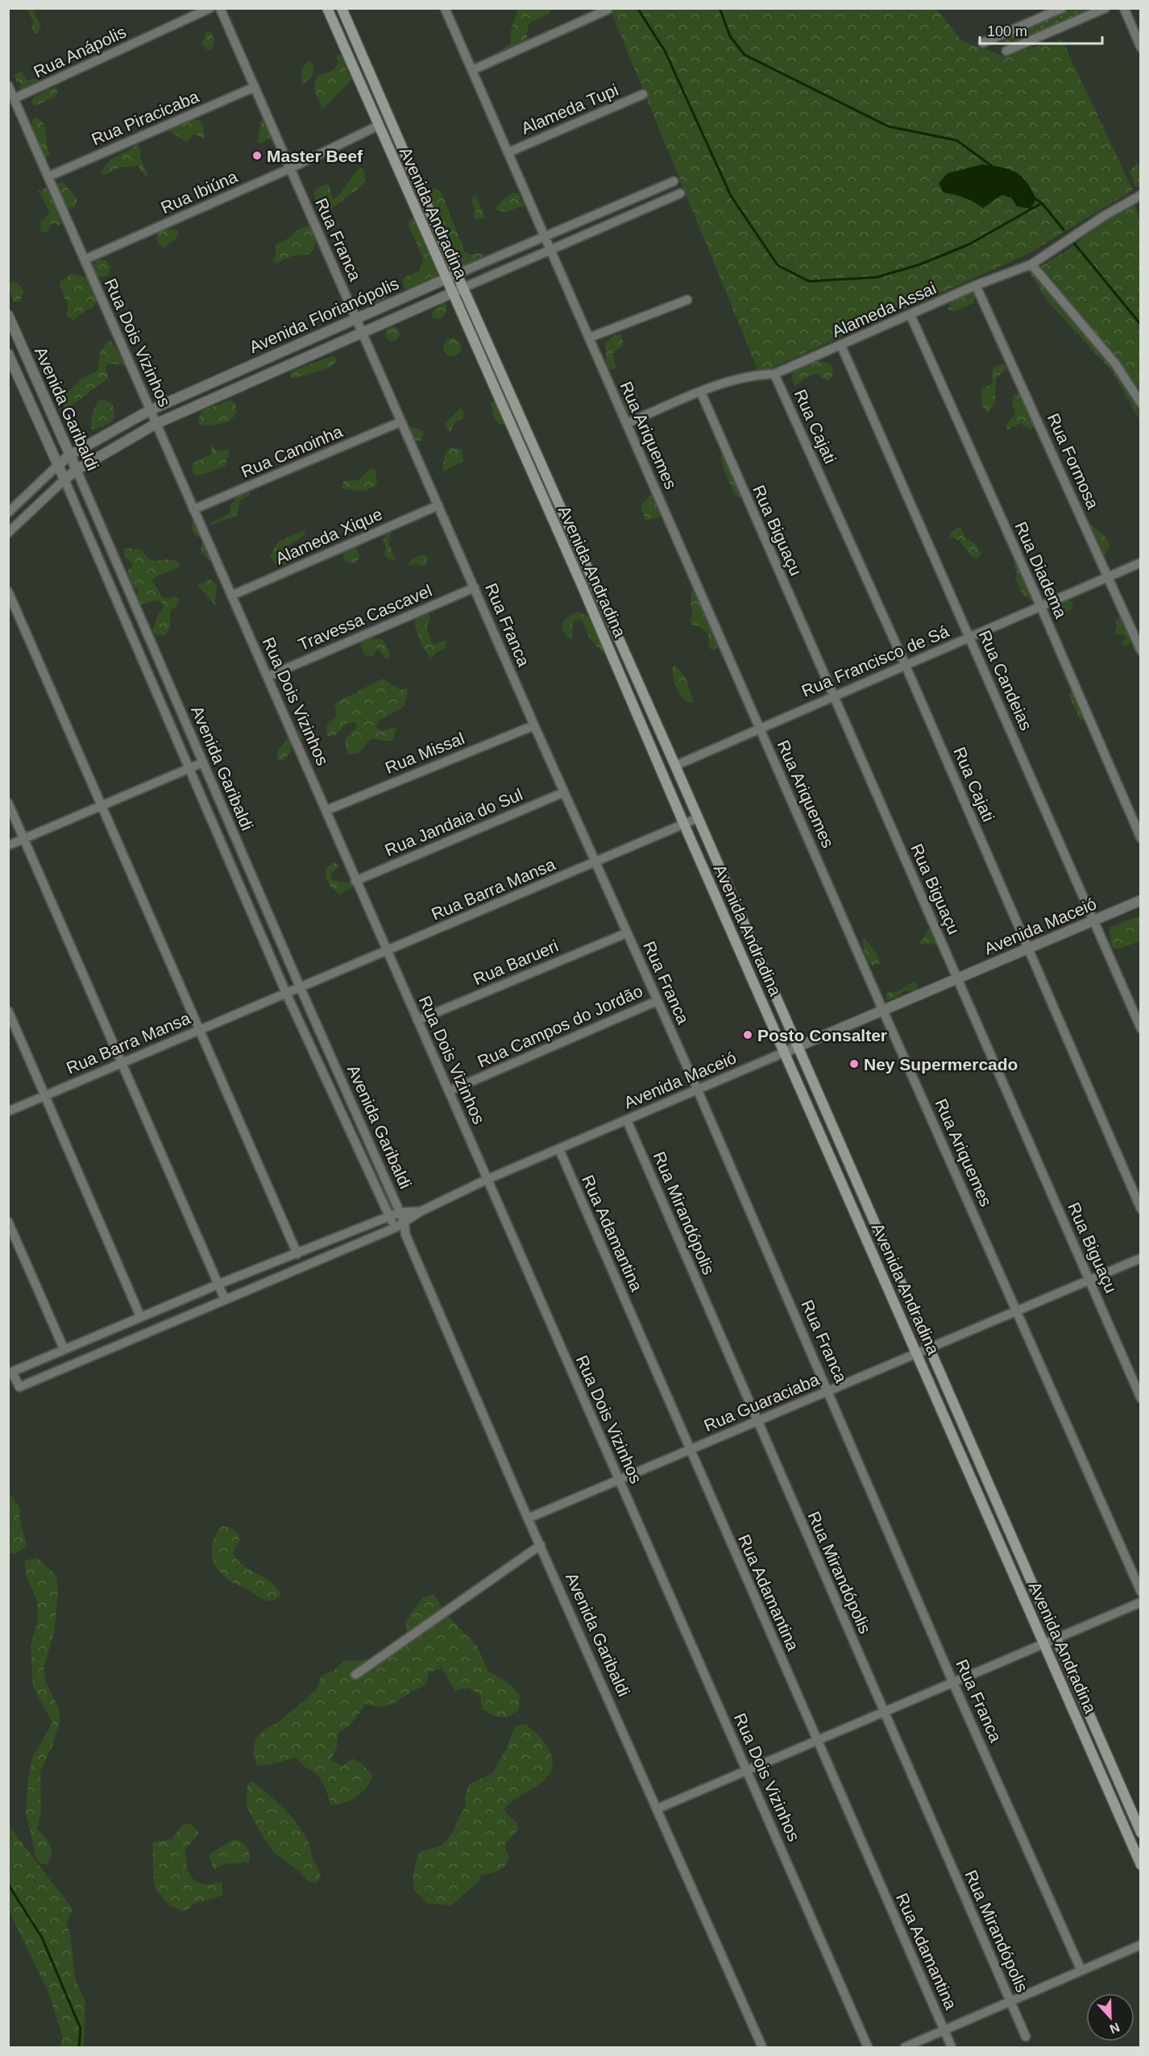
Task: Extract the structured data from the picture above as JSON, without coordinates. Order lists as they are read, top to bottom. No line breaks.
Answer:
{"streets":{"main road":["Avenida Andradina"],"street":["Rua Anápolis","Alameda Tupi","Rua Piracicaba","Rua Ibiúna","Rua Franca","Alameda Assai","Avenida Florianópolis","Rua Dois Vizinhos","Avenida Garibaldi","Rua Cajati","Rua Ariquemes","Rua Canoinha","Rua Formosa","Rua Biguaçu","Alameda Xique","Rua Diadema","Travessa Cascavel","Rua Francisco de Sá","Rua Candeias","Rua Missal","Rua Jandaia do Sul","Rua Barra Mansa","Avenida Maceió","Rua Barueri","Rua Campos do Jordão","Rua Mirandópolis","Rua Adamantina","Rua Guaraciaba"]},"crossings":[["Rua Anápolis","Rua Dois Vizinhos"],["Alameda Tupi","Rua Ariquemes"],["Rua Piracicaba","Rua Franca"],["Rua Piracicaba","Rua Dois Vizinhos"],["Rua Ibiúna","Avenida Andradina"],["Rua Ibiúna","Rua Franca"],["Rua Ibiúna","Rua Dois Vizinhos"],["Avenida Andradina","Avenida Florianópolis"],["Avenida Andradina","Rua Francisco de Sá"],["Avenida Andradina","Rua Barra Mansa"],["Avenida Andradina","Avenida Maceió"],["Avenida Andradina","Rua Guaraciaba"],["Rua Franca","Avenida Florianópolis"],["Rua Franca","Rua Canoinha"],["Rua Franca","Alameda Xique"],["Rua Franca","Travessa Cascavel"],["Rua Franca","Rua Missal"],["Rua Franca","Rua Jandaia do Sul"],["Rua Franca","Rua Barra Mansa"],["Rua Franca","Avenida Maceió"],["Rua Franca","Rua Barueri"],["Rua Franca","Rua Campos do Jordão"],["Rua Franca","Rua Guaraciaba"],["Alameda Assai","Rua Cajati"],["Alameda Assai","Rua Ariquemes"],["Alameda Assai","Rua Formosa"],["Alameda Assai","Rua Biguaçu"],["Alameda Assai","Rua Diadema"],["Alameda Assai","Rua Candeias"],["Avenida Florianópolis","Rua Dois Vizinhos"],["Avenida Florianópolis","Avenida Garibaldi"],["Avenida Florianópolis","Rua Ariquemes"],["Rua Dois Vizinhos","Rua Canoinha"],["Rua Dois Vizinhos","Alameda Xique"],["Rua Dois Vizinhos","Travessa Cascavel"],["Rua Dois Vizinhos","Rua Missal"],["Rua Dois Vizinhos","Rua Jandaia do Sul"],["Rua Dois Vizinhos","Rua Barra Mansa"],["Rua Dois Vizinhos","Avenida Maceió"],["Rua Dois Vizinhos","Rua Barueri"],["Rua Dois Vizinhos","Rua Campos do Jordão"],["Rua Dois Vizinhos","Rua Guaraciaba"],["Avenida Garibaldi","Rua Barra Mansa"],["Avenida Garibaldi","Avenida Maceió"],["Avenida Garibaldi","Rua Guaraciaba"],["Rua Cajati","Rua Francisco de Sá"],["Rua Cajati","Avenida Maceió"],["Rua Ariquemes","Rua Francisco de Sá"],["Rua Ariquemes","Avenida Maceió"],["Rua Ariquemes","Rua Guaraciaba"],["Rua Formosa","Rua Francisco de Sá"],["Rua Biguaçu","Rua Francisco de Sá"],["Rua Biguaçu","Avenida Maceió"],["Rua Biguaçu","Rua Guaraciaba"],["Rua Diadema","Rua Francisco de Sá"],["Rua Francisco de Sá","Rua Candeias"],["Rua Candeias","Avenida Maceió"],["Avenida Maceió","Rua Mirandópolis"],["Avenida Maceió","Rua Adamantina"],["Rua Mirandópolis","Rua Guaraciaba"],["Rua Adamantina","Rua Guaraciaba"]],"places":["Master Beef","Posto Consalter","Ney Supermercado"],"scale_bar":"100 m","north":"bottom"}
